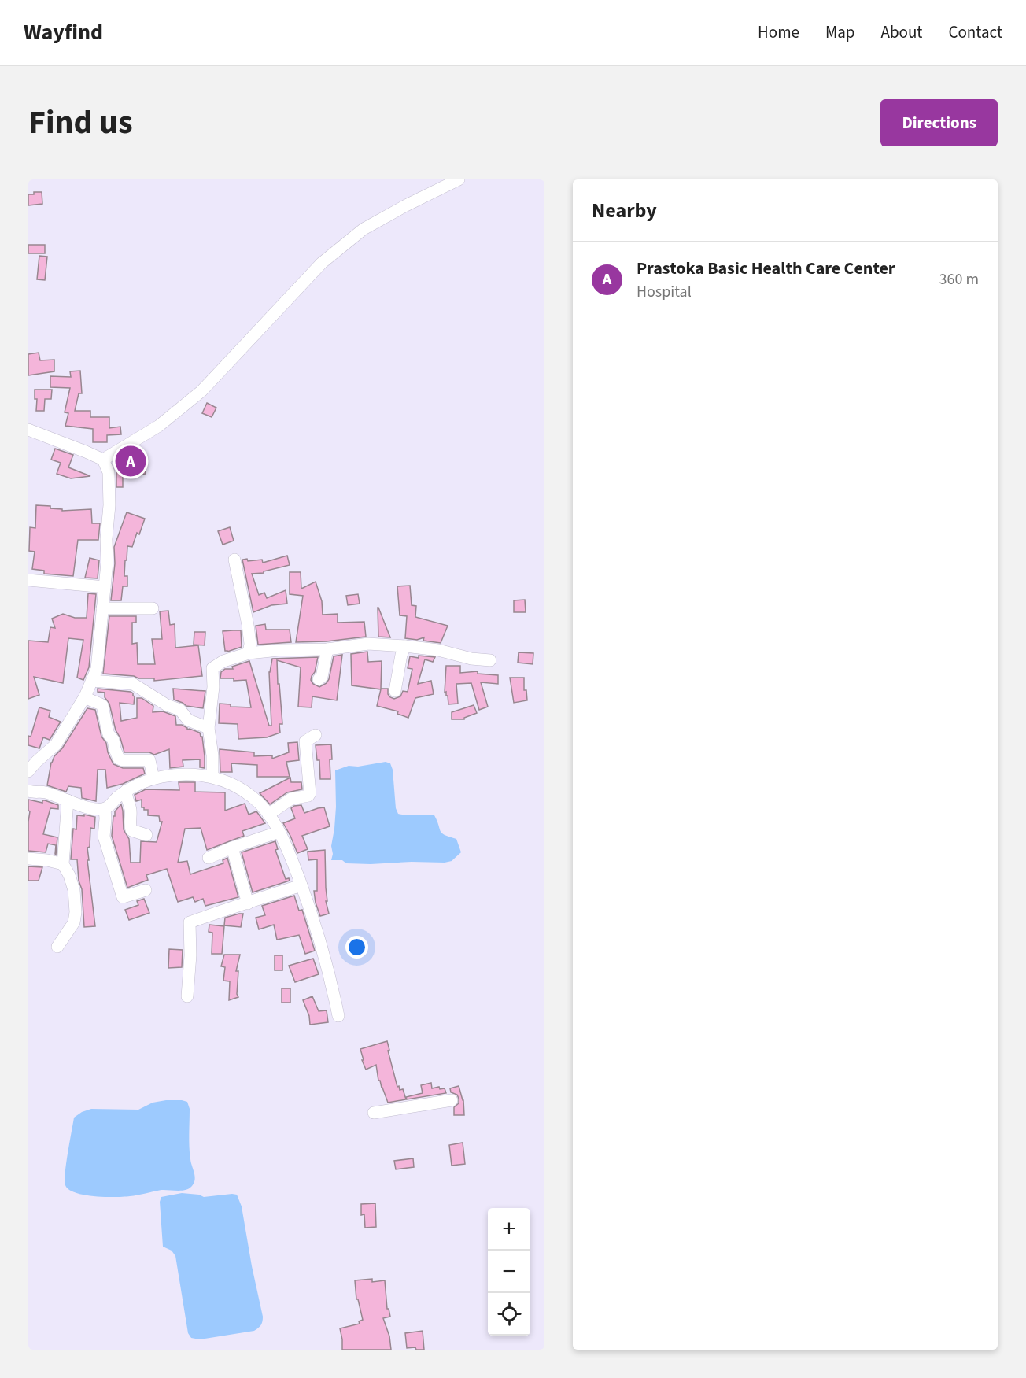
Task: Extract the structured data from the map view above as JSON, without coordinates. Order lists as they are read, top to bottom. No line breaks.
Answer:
{"page":{"header":"Wayfind","nav":["Home","Map","About","Contact"],"title":"Find us","buttons":"Directions","heading":"Nearby","list":[{"mark":"A","name":"Prastoka Basic Health Care Center","note":"Hospital","value":"360 m"}],"pins":"A","map_buttons":["+","−"]}}
